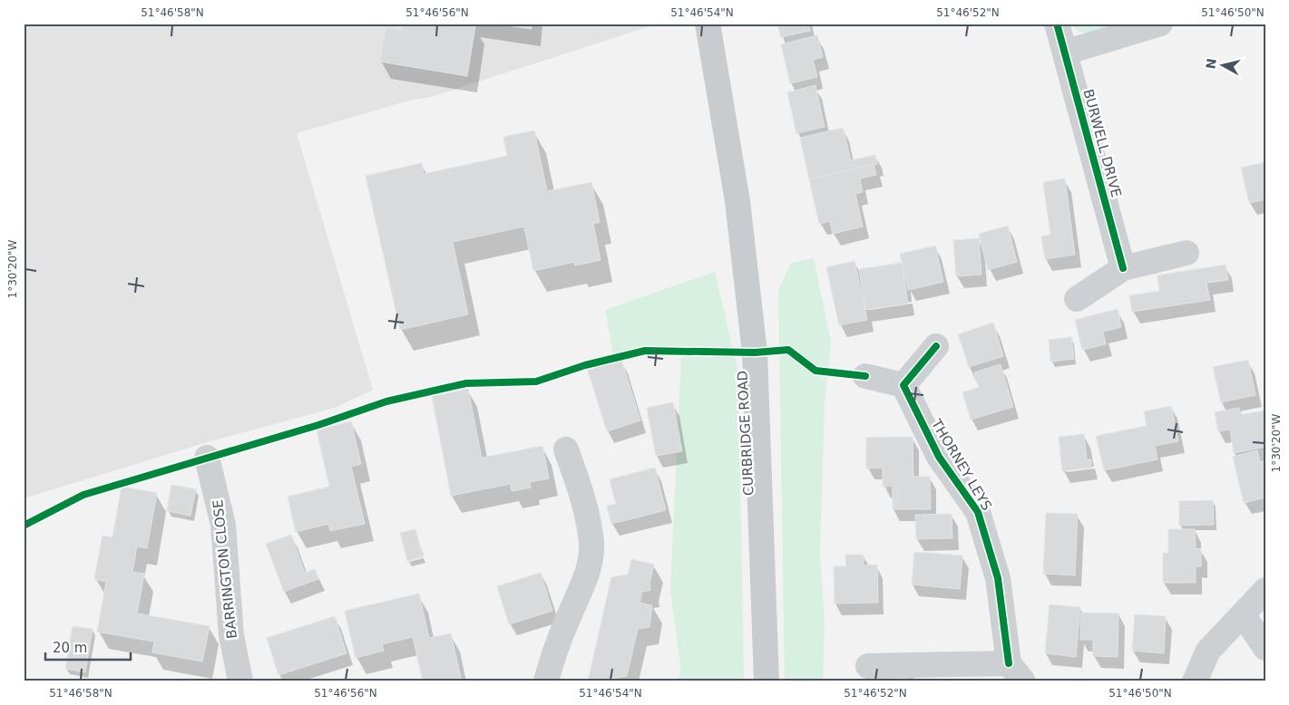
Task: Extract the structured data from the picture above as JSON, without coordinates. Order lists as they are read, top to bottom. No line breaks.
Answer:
{"streets":{"main road":["CURBRIDGE ROAD"],"street":["BURWELL DRIVE","THORNEY LEYS","BARRINGTON CLOSE"]},"scale_bar":"20 m","north":"left","coordinates":["51°46'58\"N","51°46'56\"N","51°46'54\"N","51°46'52\"N","51°46'50\"N","1°30'20\"W"]}
